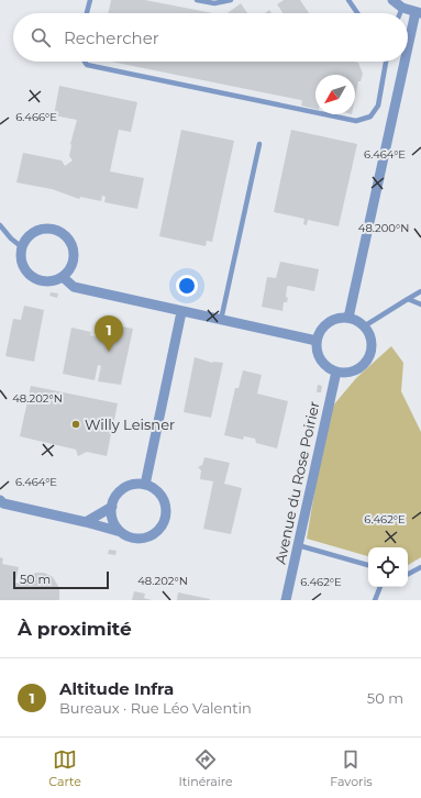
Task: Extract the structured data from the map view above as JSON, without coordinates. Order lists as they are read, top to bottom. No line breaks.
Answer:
{"streets":{"street":["Avenue du Rose Poirier"]},"places":["Willy Leisner"],"scale_bar":"50 m","north":"bottom left","page":{"search":"Rechercher","pins":"1","scale":"50 m","heading":"À proximité","list":[{"mark":"1","name":"Altitude Infra","note":"Bureaux · Rue Léo Valentin","value":"50 m"}],"nav":["Carte","Itinéraire","Favoris"]},"coordinates":["6.466°E","6.464°E","48.200°N","48.202°N","6.462°E"]}
